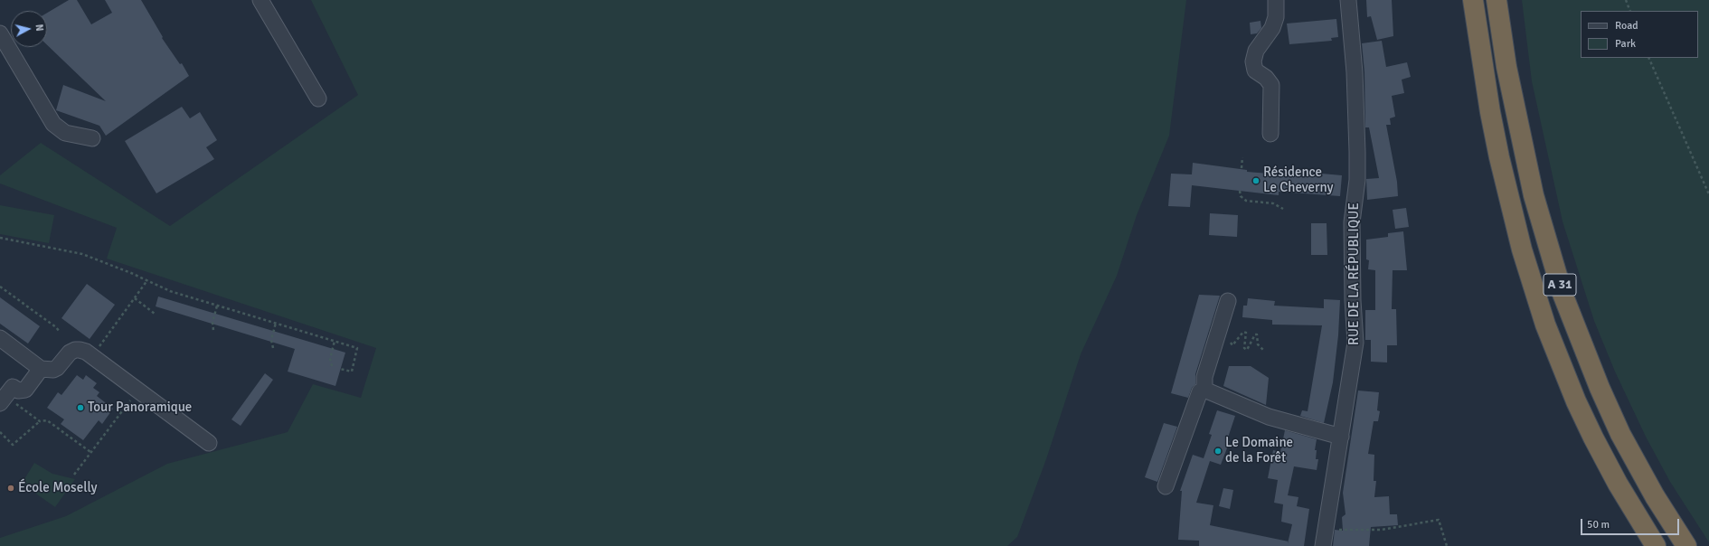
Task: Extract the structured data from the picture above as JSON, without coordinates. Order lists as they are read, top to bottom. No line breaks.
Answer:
{"streets":{"highway":["A 31"],"street":["RUE DE LA RÉPUBLIQUE"]},"places":["Résidence Le Cheverny","Tour Panoramique","Le Domaine de la Forêt","École Moselly"],"legend":["Road","Park"],"scale_bar":"50 m","north":"right"}
